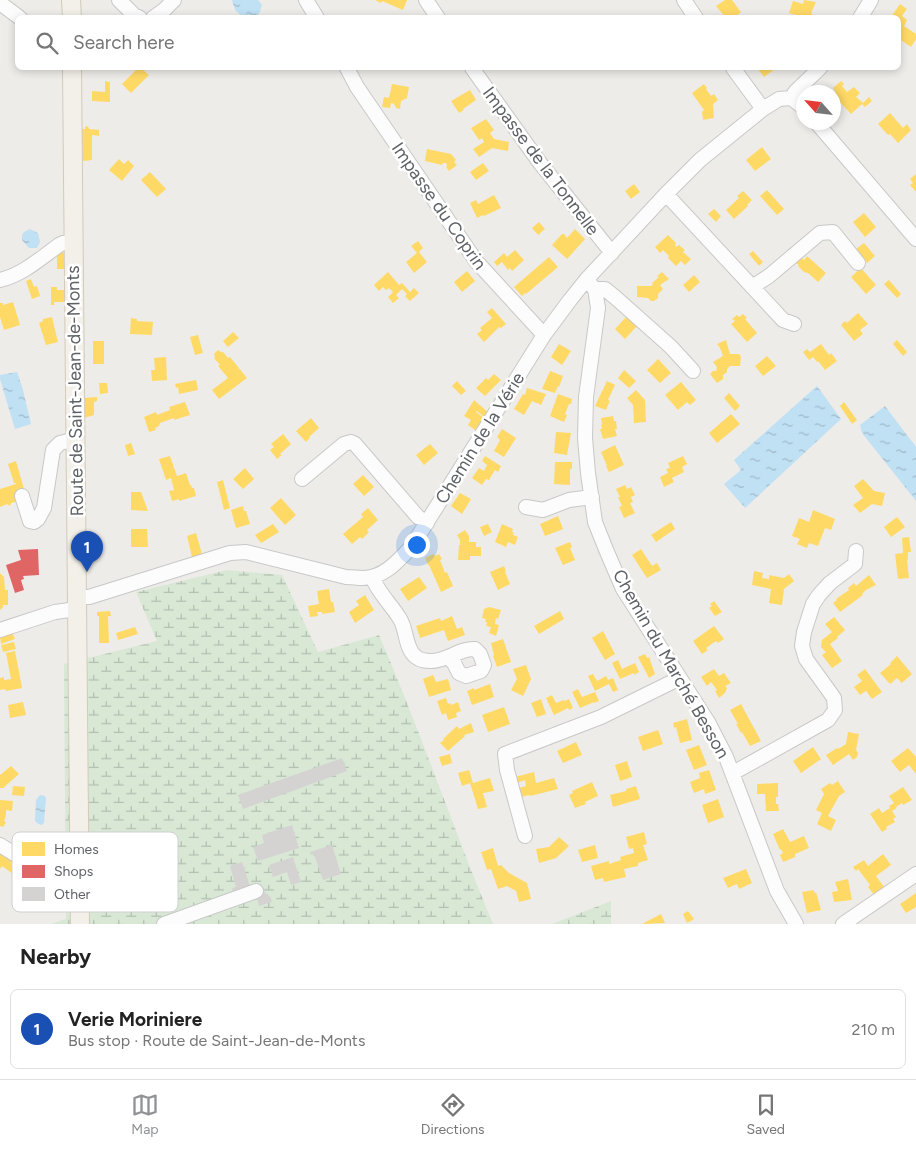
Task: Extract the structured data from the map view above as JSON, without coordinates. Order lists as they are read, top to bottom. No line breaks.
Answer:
{"streets":{"main road":["Route de Saint-Jean-de-Monts"],"street":["Impasse de la Tonnelle","Impasse du Coprin","Chemin de la Vérie","Chemin du Marché Besson"]},"crossings":[["Impasse de la Tonnelle","Chemin de la Vérie"],["Impasse du Coprin","Chemin de la Vérie"],["Route de Saint-Jean-de-Monts","Chemin de la Vérie"],["Chemin de la Vérie","Chemin du Marché Besson"]],"legend":["Homes","Shops","Other"],"north":"top left","page":{"search":"Search here","pins":"1","heading":"Nearby","list":[{"mark":"1","name":"Verie Moriniere","note":"Bus stop · Route de Saint-Jean-de-Monts","value":"210 m"}],"nav":["Map","Directions","Saved"]}}
